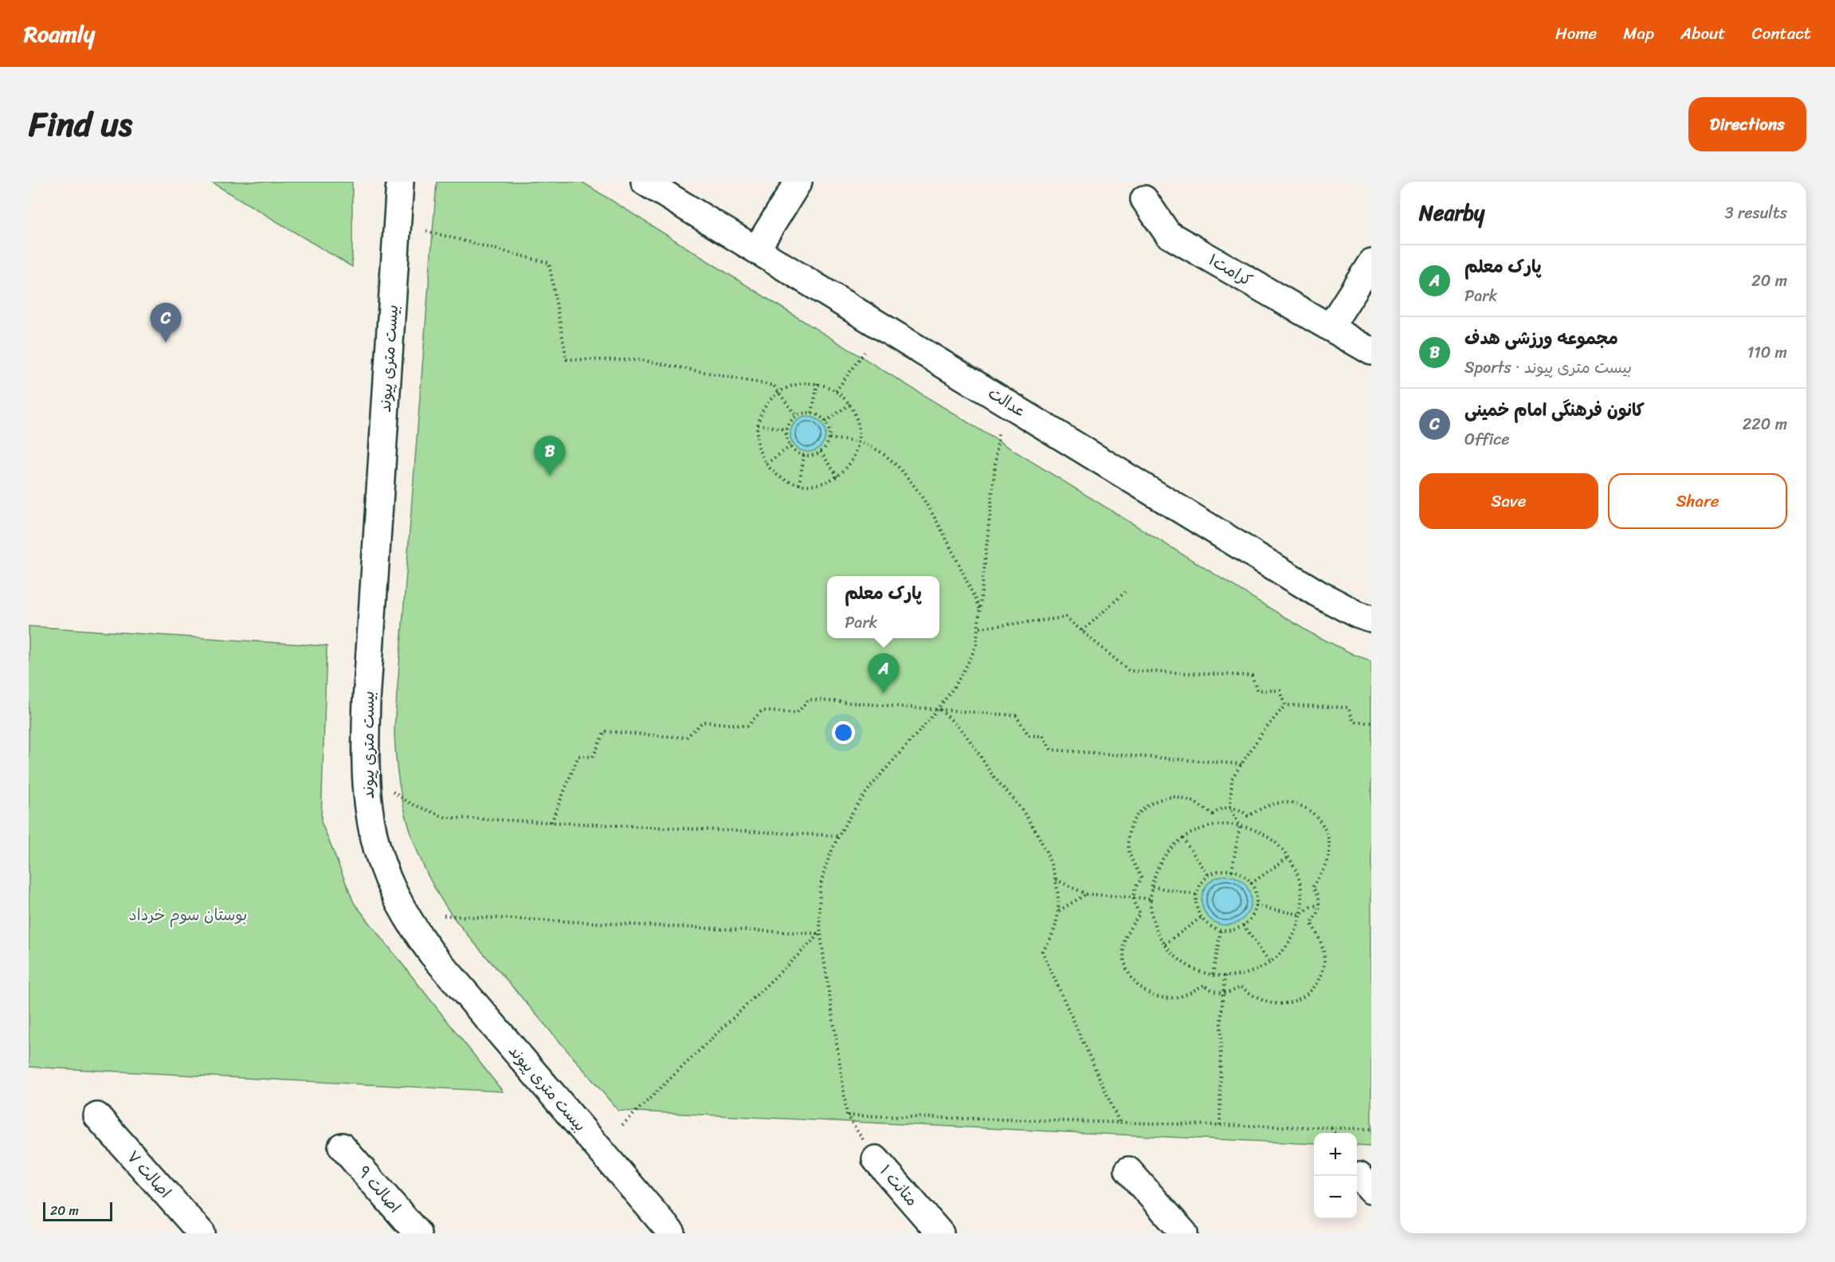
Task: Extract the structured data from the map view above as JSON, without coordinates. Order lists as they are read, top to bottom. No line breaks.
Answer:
{"streets":{"street":["کرامت۱","بیست متری پیوند","عدالت","اصالت ۷","متانت ۱","اصالت ۹"]},"parks":["بوستان سوم خرداد"],"scale_bar":"20 m","page":{"header":"Roamly","nav":["Home","Map","About","Contact"],"title":"Find us","buttons":["Directions",["Save","Share"]],"heading":["Nearby","3 results"],"list":[{"mark":"A","name":"پارک معلم","note":"Park","value":"20 m"},{"mark":"B","name":"مجموعه ورزشی هدف","note":"Sports · بیست متری پیوند","value":"110 m"},{"mark":"C","name":"کانون فرهنگی امام خمینی","note":"Office","value":"220 m"}],"pins":["C","B","A"],"popup":["پارک معلم","Park"],"map_buttons":["+","−"],"scale":"20 m"}}
